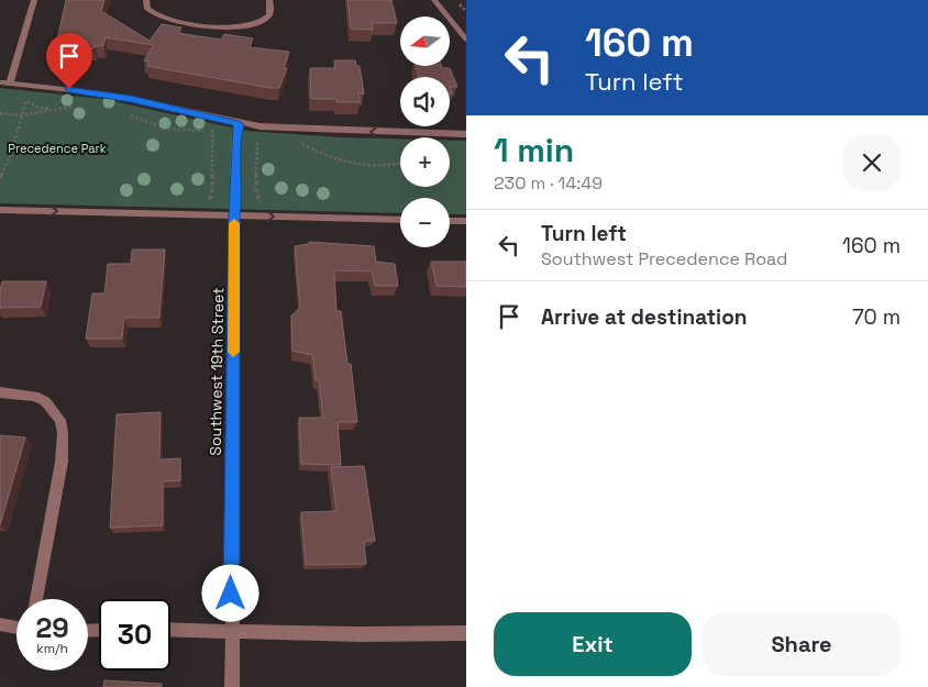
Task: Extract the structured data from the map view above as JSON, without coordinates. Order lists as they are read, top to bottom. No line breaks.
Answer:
{"streets":{"street":["Southwest 19th Street"]},"parks":["Precedence Park"],"north":"left","page":{"turn":["160 m","Turn left"],"map_buttons":["+","−"],"heading":["1 min","230 m · 14:49"],"list":[{"name":"Turn left","note":"Southwest Precedence Road","value":"160 m"},{"name":"Arrive at destination","value":"70 m"}],"speed":"29 km/h","limit":"30","buttons":["Exit","Share"]}}
